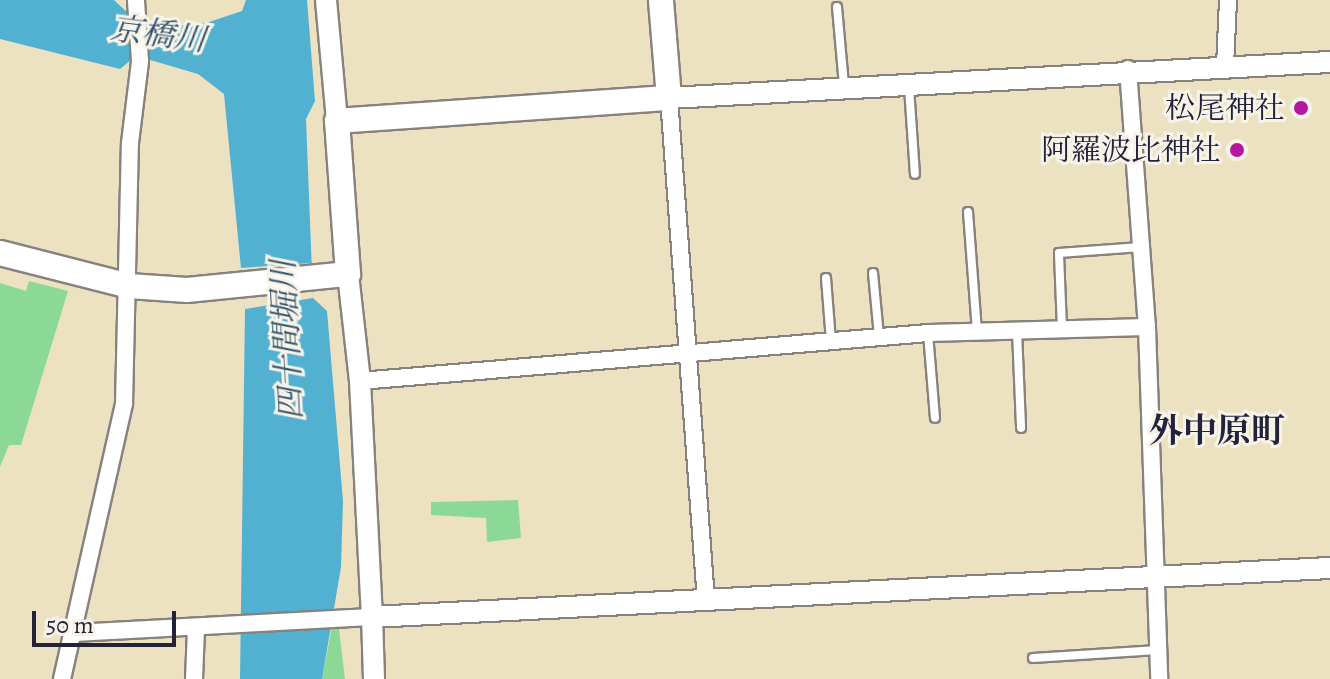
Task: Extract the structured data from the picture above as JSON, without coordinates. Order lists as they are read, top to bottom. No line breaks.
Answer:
{"districts":["外中原町"],"water":["京橋川","四十間堀川"],"places":["松尾神社","阿羅波比神社"],"scale_bar":"50 m"}
